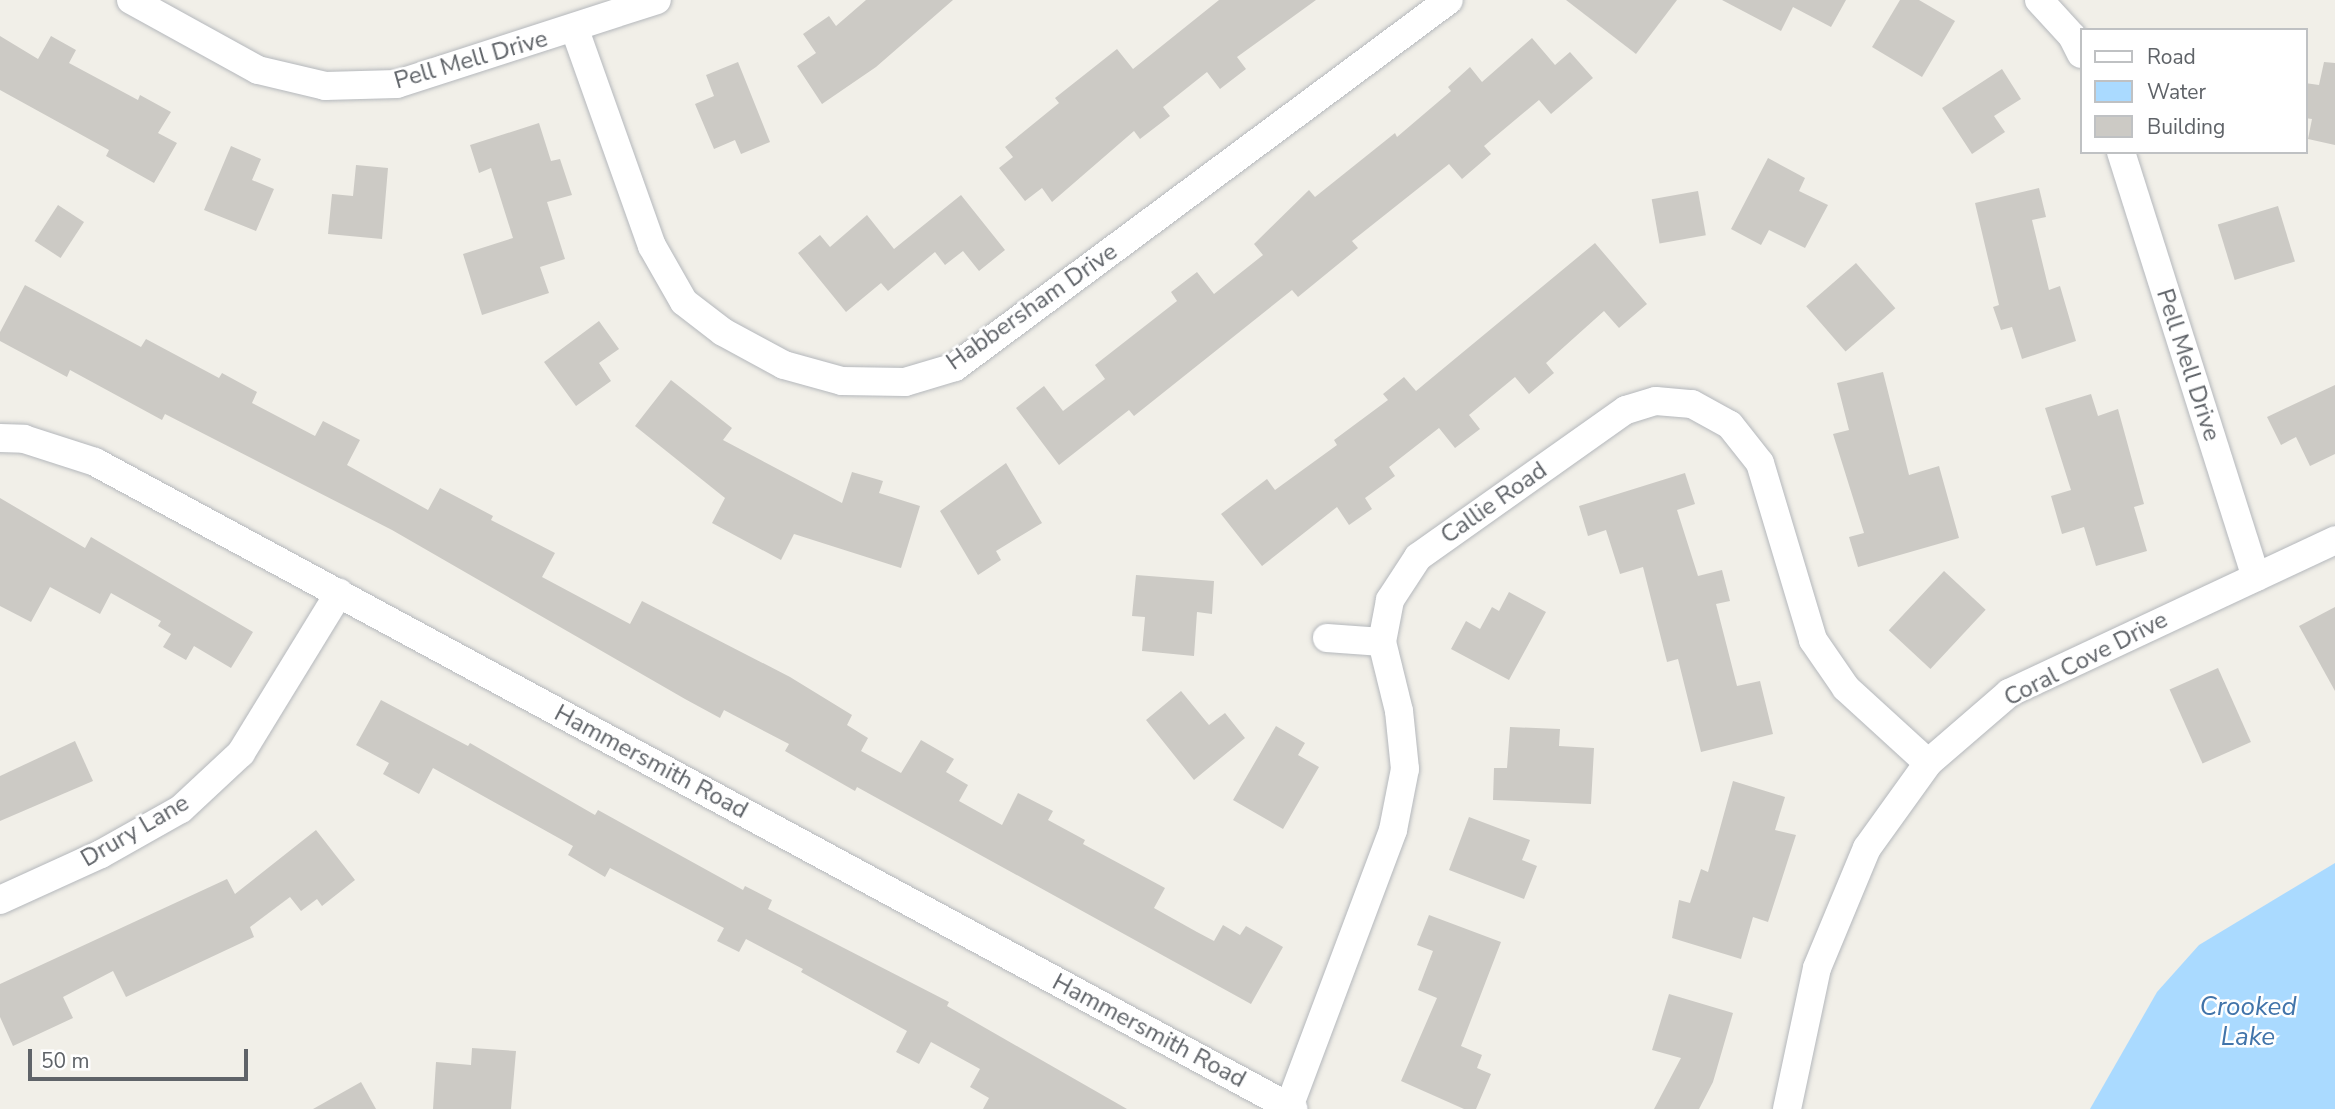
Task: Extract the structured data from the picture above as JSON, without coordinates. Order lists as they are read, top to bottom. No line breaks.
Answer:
{"streets":{"street":["Pell Mell Drive","Habbersham Drive","Callie Road","Coral Cove Drive","Hammersmith Road","Drury Lane"]},"crossings":[["Pell Mell Drive","Habbersham Drive"],["Pell Mell Drive","Coral Cove Drive"],["Callie Road","Coral Cove Drive"],["Callie Road","Hammersmith Road"],["Hammersmith Road","Drury Lane"]],"water":["Crooked Lake"],"legend":["Road","Water","Building"],"scale_bar":"50 m"}
